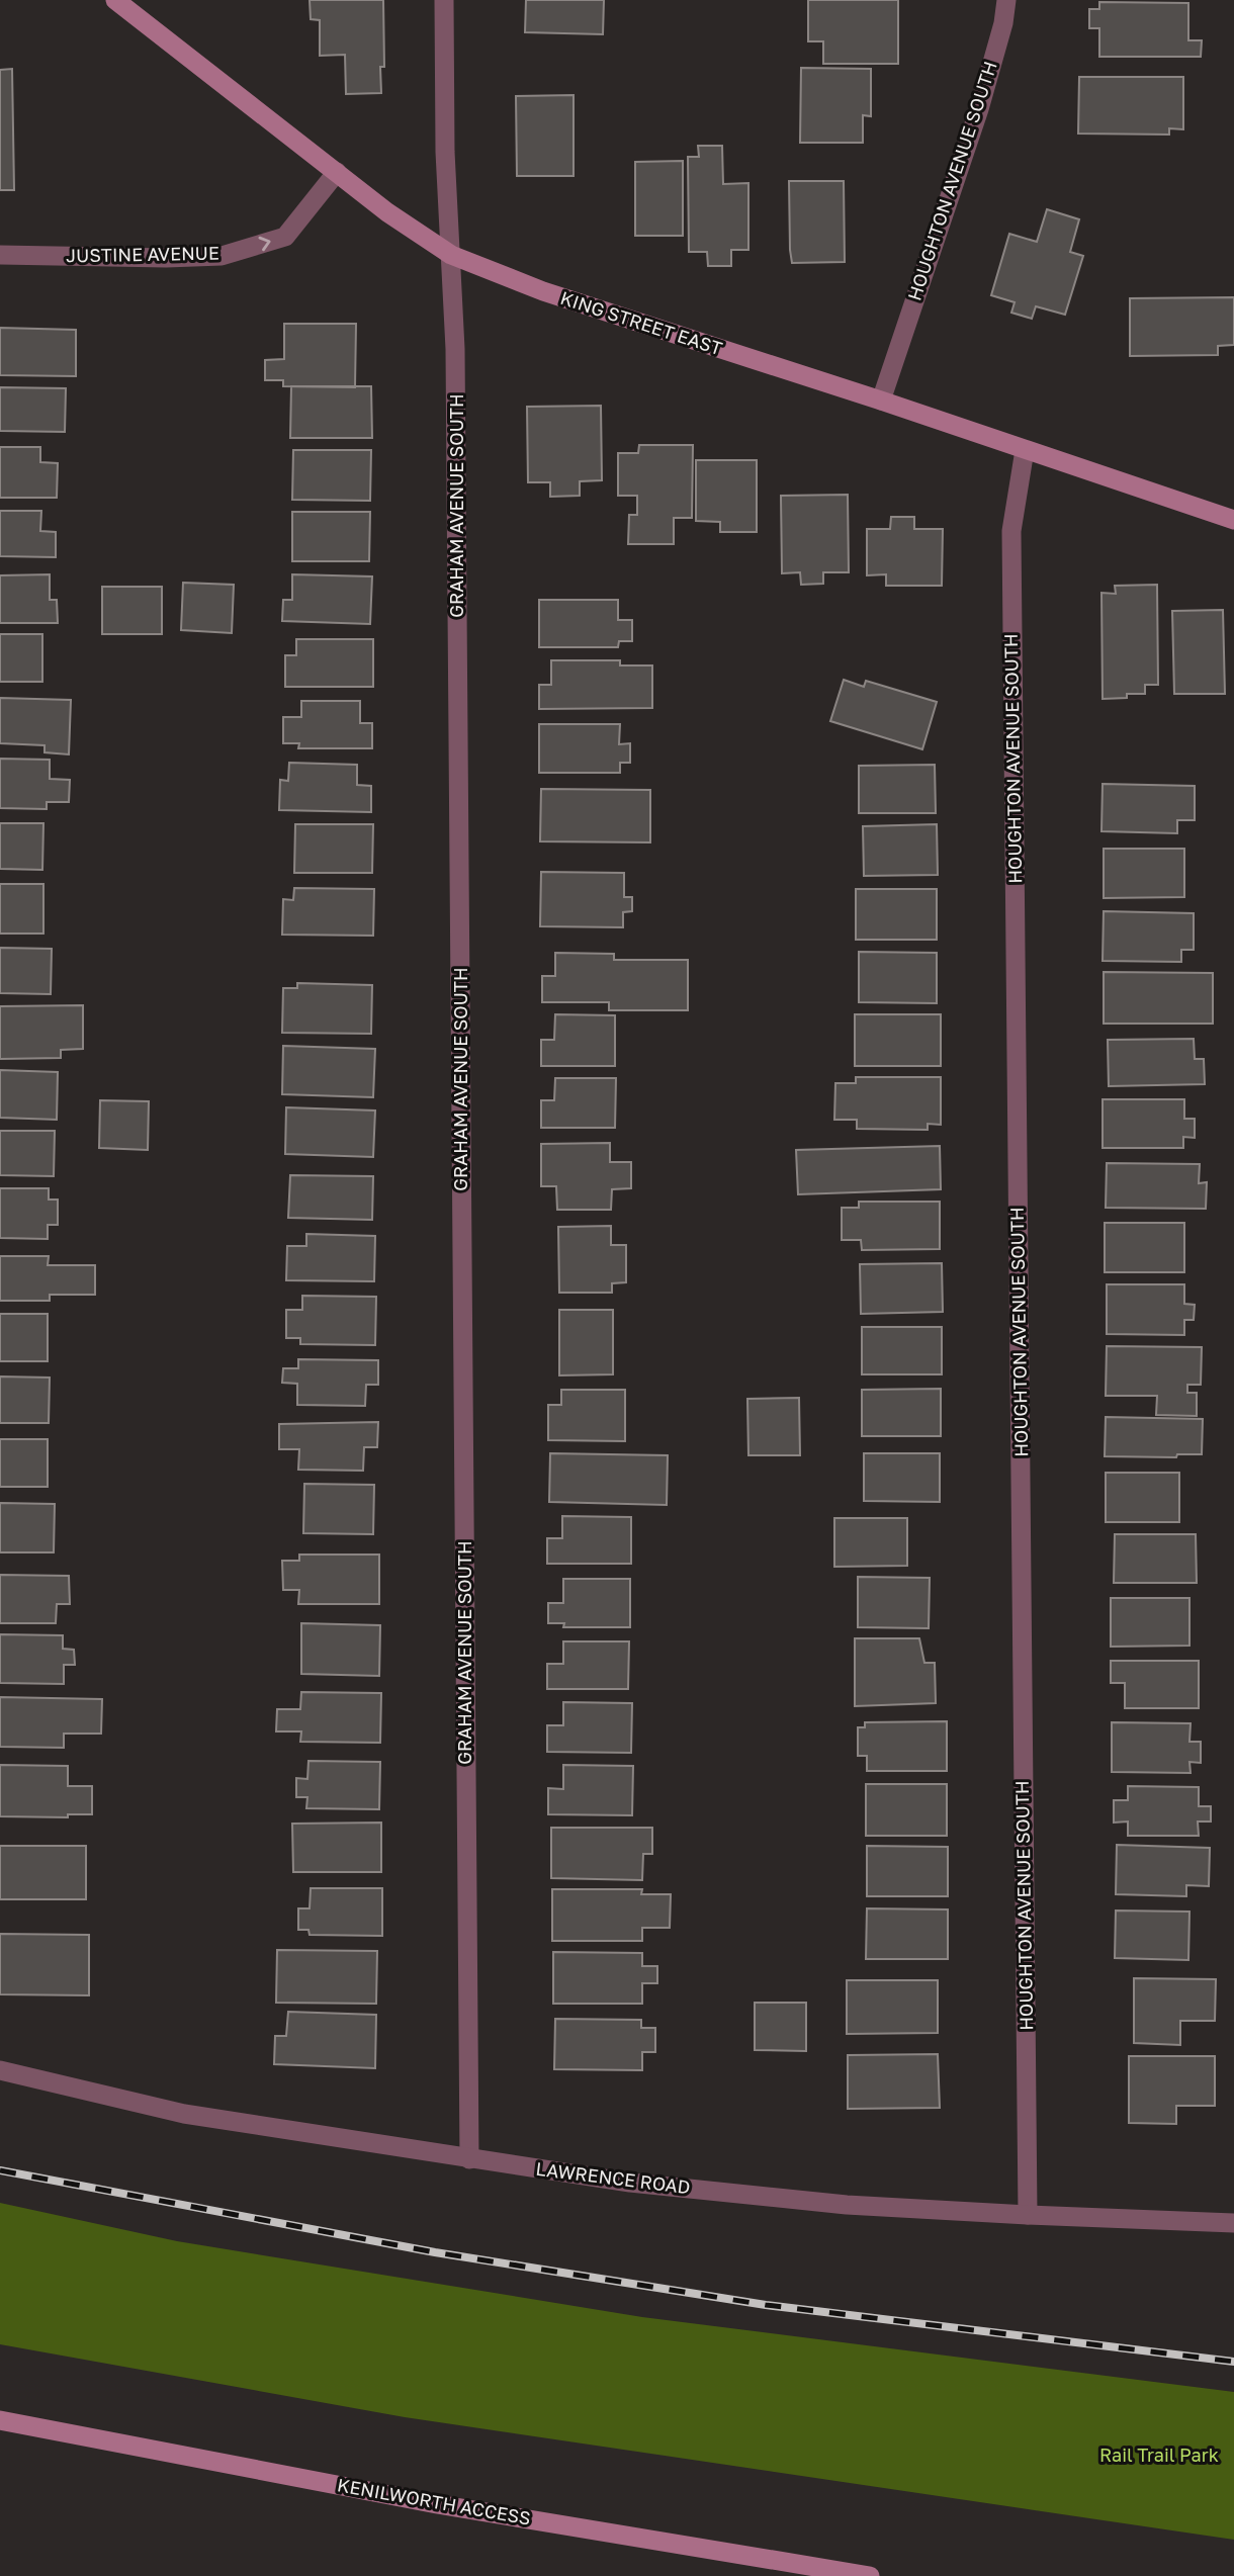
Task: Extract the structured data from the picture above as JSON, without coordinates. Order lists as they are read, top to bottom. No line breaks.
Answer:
{"streets":{"main road":["KING STREET EAST","KENILWORTH ACCESS"],"street":["HOUGHTON AVENUE SOUTH","JUSTINE AVENUE","GRAHAM AVENUE SOUTH","LAWRENCE ROAD"]},"crossings":[["HOUGHTON AVENUE SOUTH","KING STREET EAST"],["HOUGHTON AVENUE SOUTH","LAWRENCE ROAD"],["JUSTINE AVENUE","KING STREET EAST"],["KING STREET EAST","GRAHAM AVENUE SOUTH"],["GRAHAM AVENUE SOUTH","LAWRENCE ROAD"]],"one_way":["JUSTINE AVENUE"],"parks":["Rail Trail Park"]}
